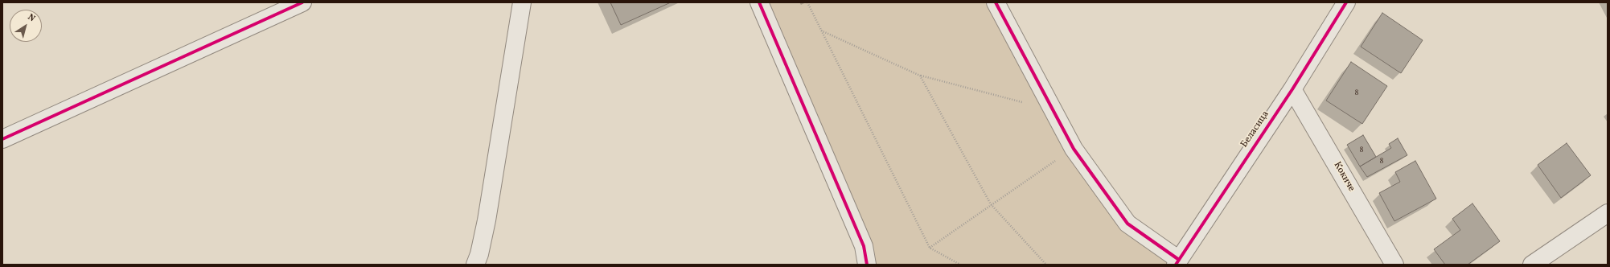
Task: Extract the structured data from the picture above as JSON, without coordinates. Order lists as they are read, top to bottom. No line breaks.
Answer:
{"streets":{"street":["Беласица","Кокиче"]},"crossings":[["Беласица","Кокиче"]],"house_numbers":["8","8","8"],"north":"top right"}
